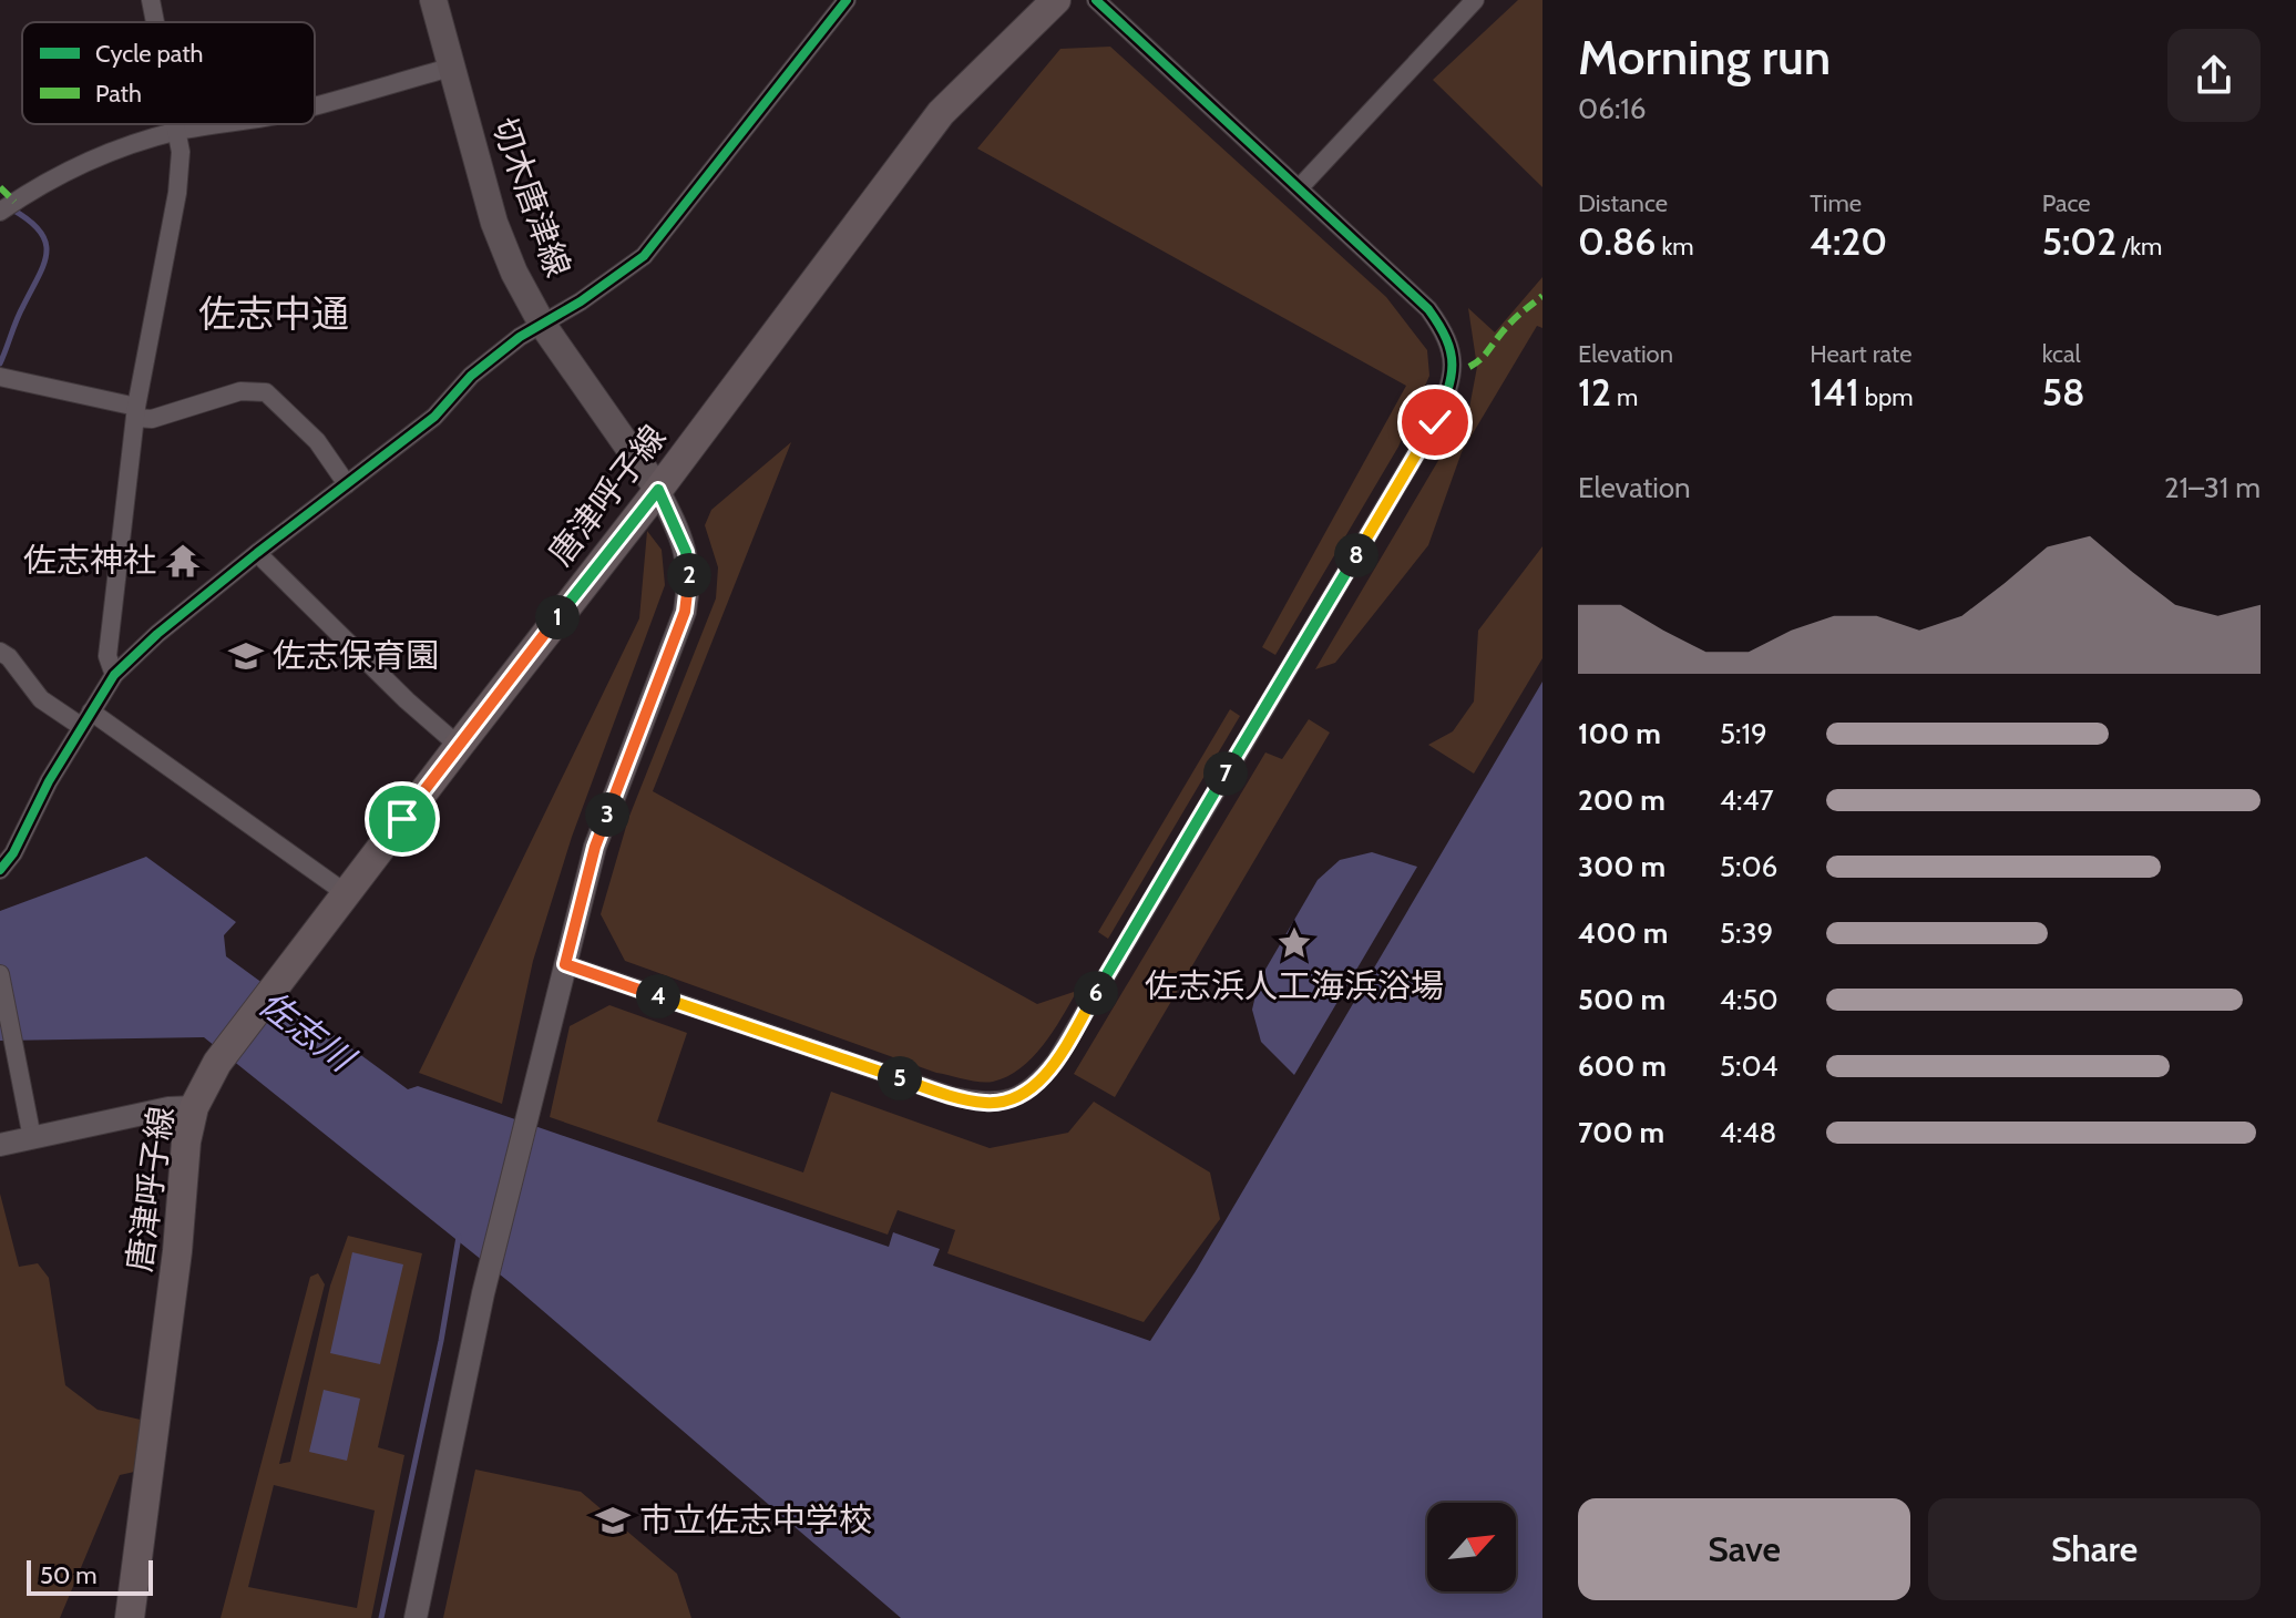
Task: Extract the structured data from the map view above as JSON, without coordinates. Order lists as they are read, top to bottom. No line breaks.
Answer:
{"streets":{"main road":["切木唐津線","唐津呼子線"]},"crossings":[["切木唐津線","唐津呼子線"]],"districts":["佐志中通"],"water":["佐志川"],"places":{"temple":["佐志神社"],"school or university":["佐志保育園","市立佐志中学校"],"place":["佐志浜人工海浜浴場"]},"legend":["Cycle path","Path"],"scale_bar":"50 m","north":"top right","page":{"heading":["Morning run","06:16"],"stats":[["Distance","0.86 km"],["Time","4:20"],["Pace","5:02 /km"],["Elevation","12 m"],["Heart rate","141 bpm"],["kcal","58"]],"chart":["Elevation","21–31 m"],"pins":["8","2","1","7","3","6","4","5"],"list":[{"name":"100 m","note":"5:19"},{"name":"200 m","note":"4:47"},{"name":"300 m","note":"5:06"},{"name":"400 m","note":"5:39"},{"name":"500 m","note":"4:50"},{"name":"600 m","note":"5:04"},{"name":"700 m","note":"4:48"}],"buttons":["Save","Share"],"scale":"50 m"}}
